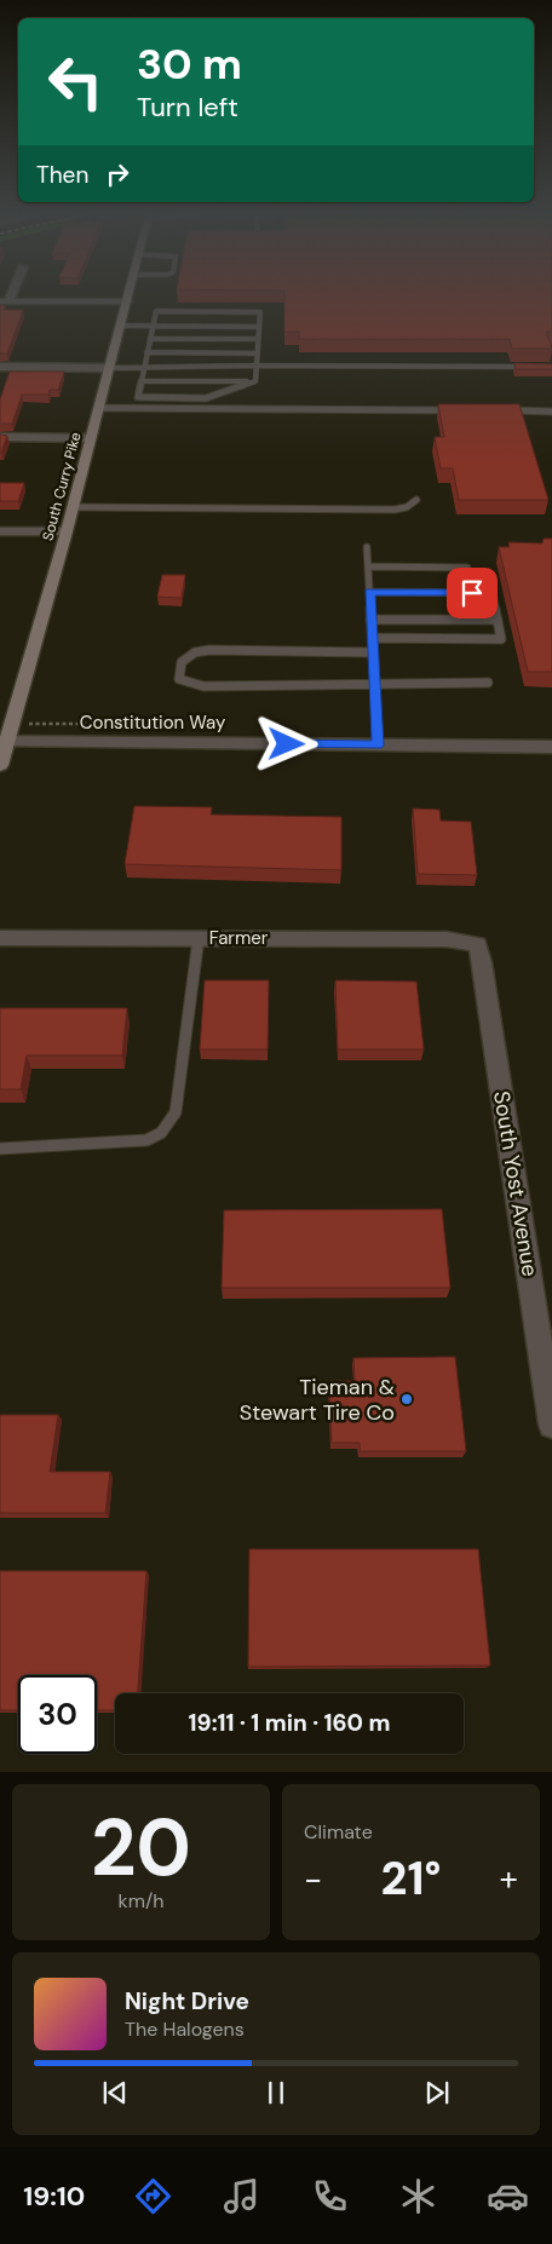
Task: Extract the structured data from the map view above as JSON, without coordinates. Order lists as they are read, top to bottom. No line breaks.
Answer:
{"streets":{"main road":["South Curry Pike"],"street":["Constitution Way","Farmer","South Yost Avenue"]},"crossings":[["South Curry Pike","Constitution Way"],["Farmer","South Yost Avenue"]],"places":["Tieman & Stewart Tire Co"],"page":{"turn":["30 m","Turn left"],"then":"Then","limit":"30","trip":"19:11 · 1 min · 160 m","tile":[["20","km/h"],"Climate"],"heat":["−","21°","+"],"song":["Night Drive","The Halogens"],"tabs":"19:10"}}
